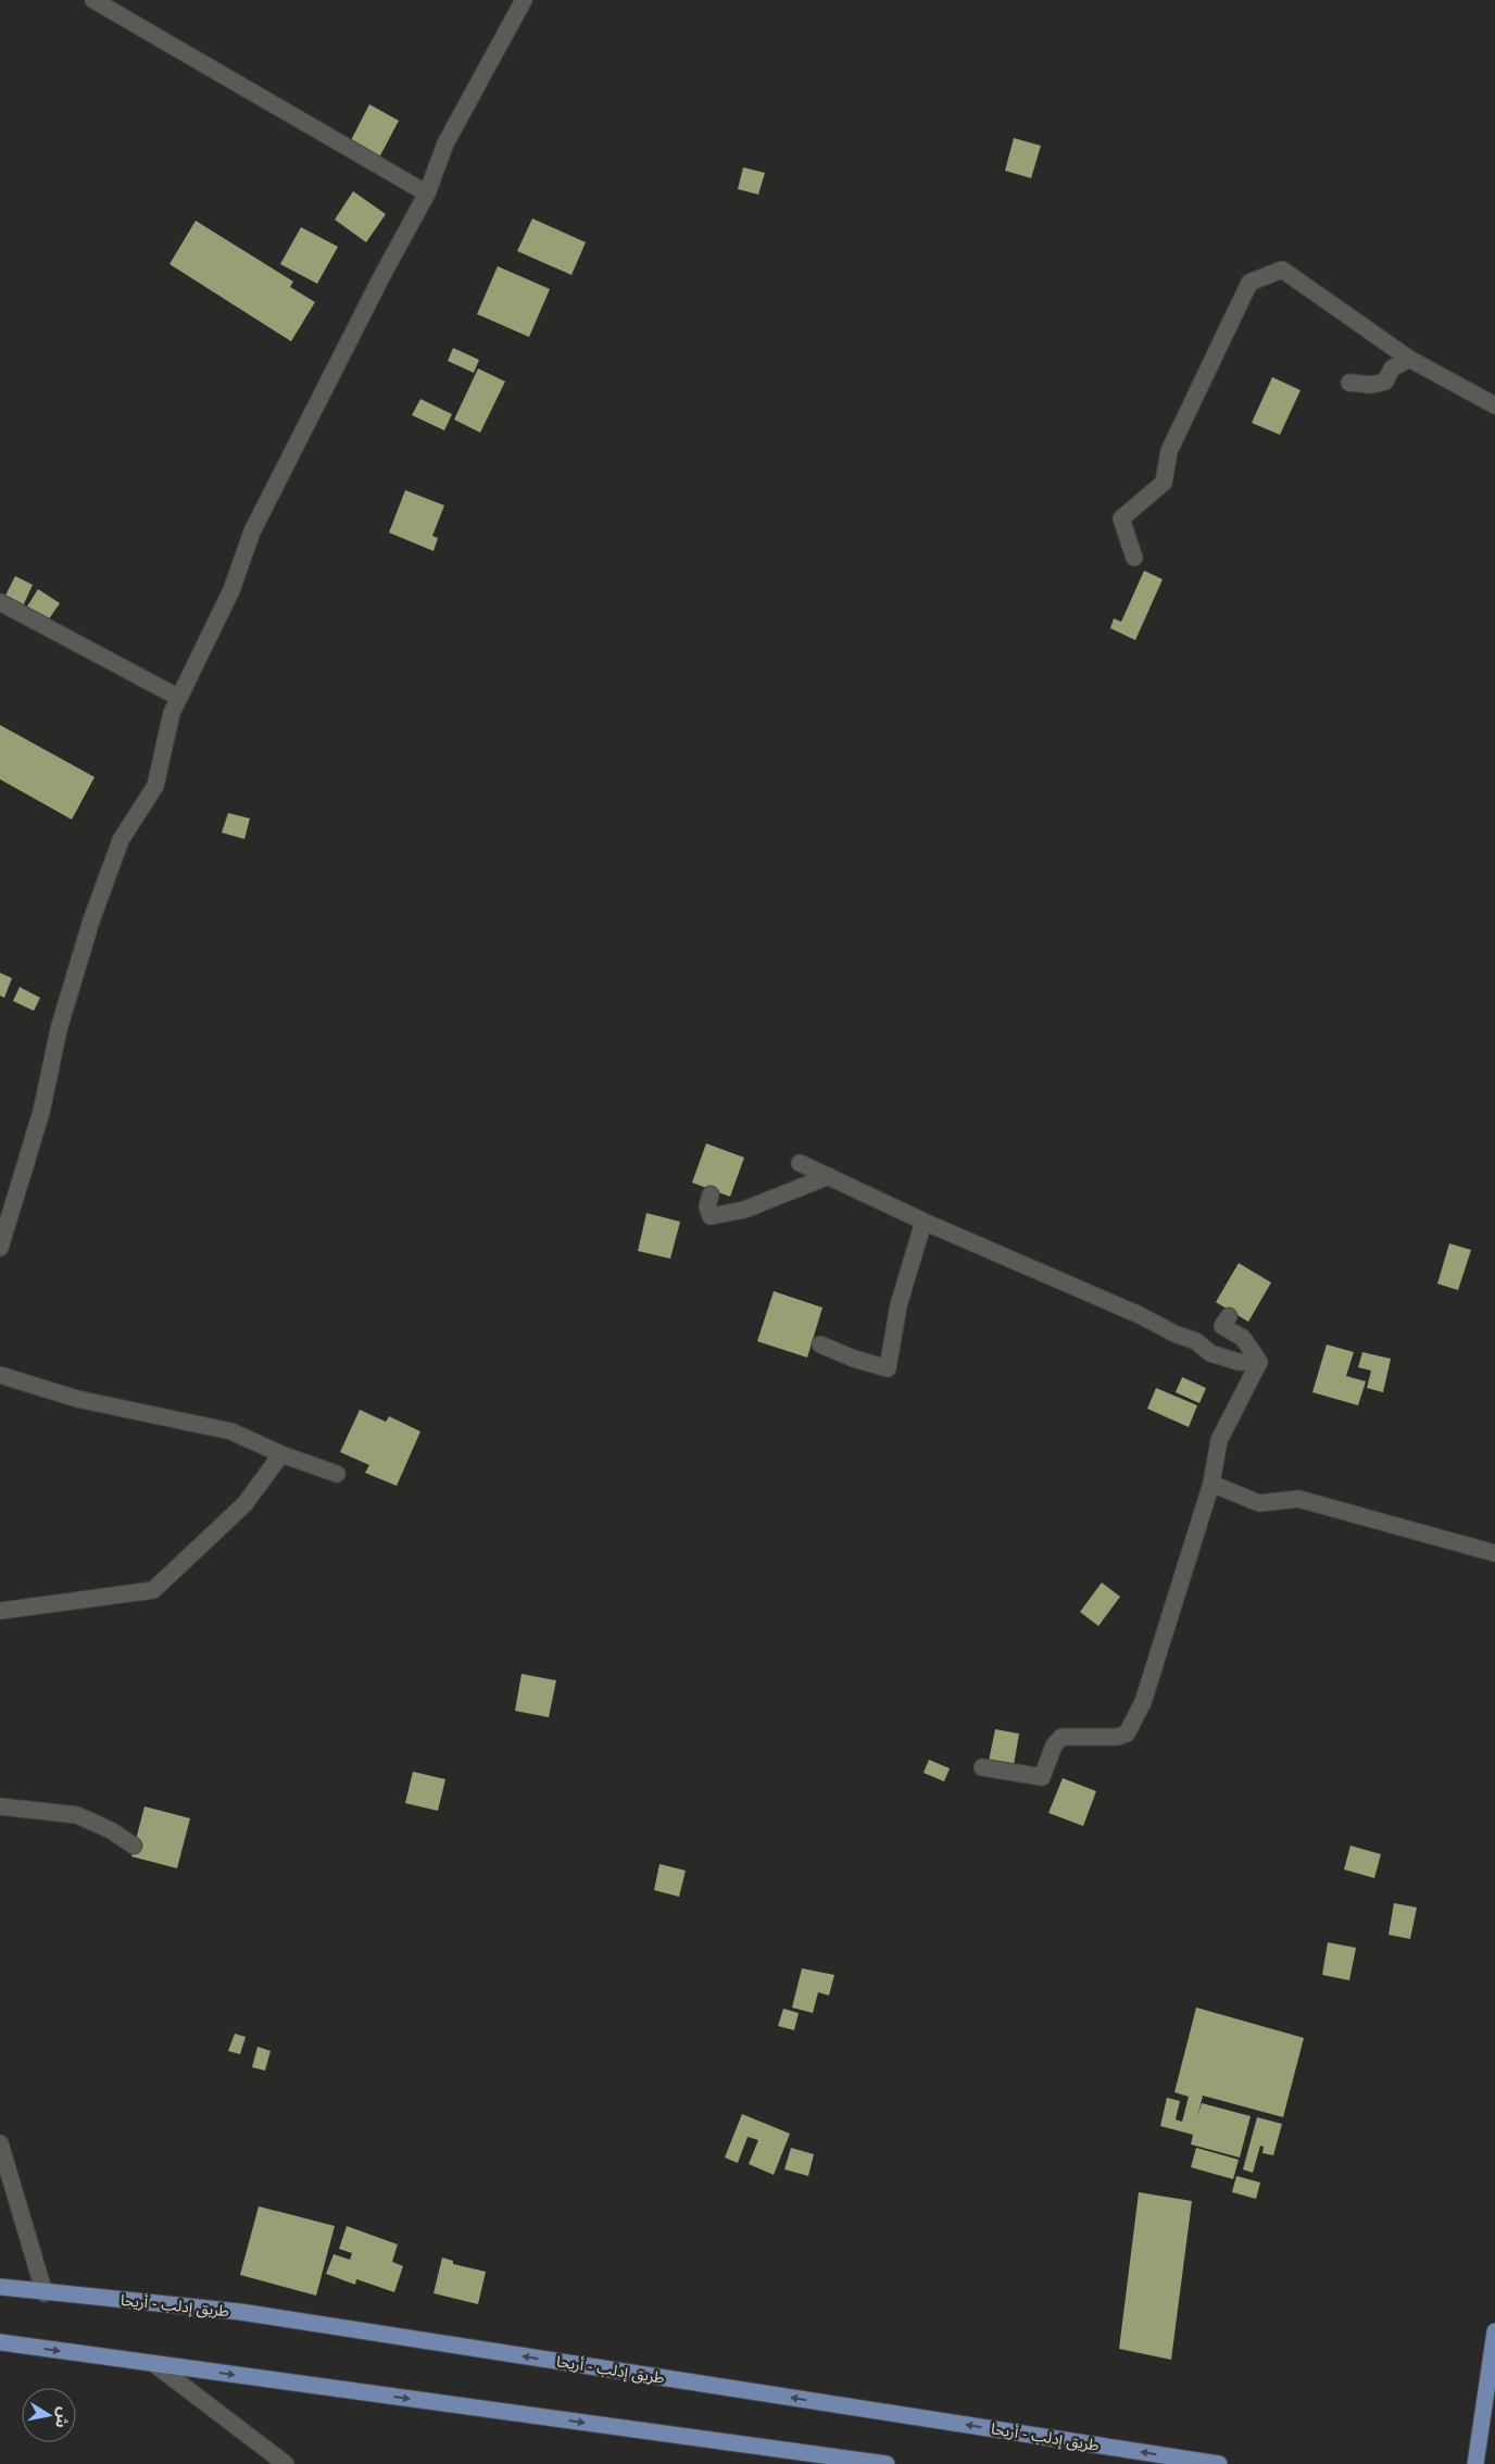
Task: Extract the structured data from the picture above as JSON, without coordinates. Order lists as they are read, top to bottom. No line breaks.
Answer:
{"streets":{"main road":["طريق إدلب - أريحا"]},"north":"right"}
